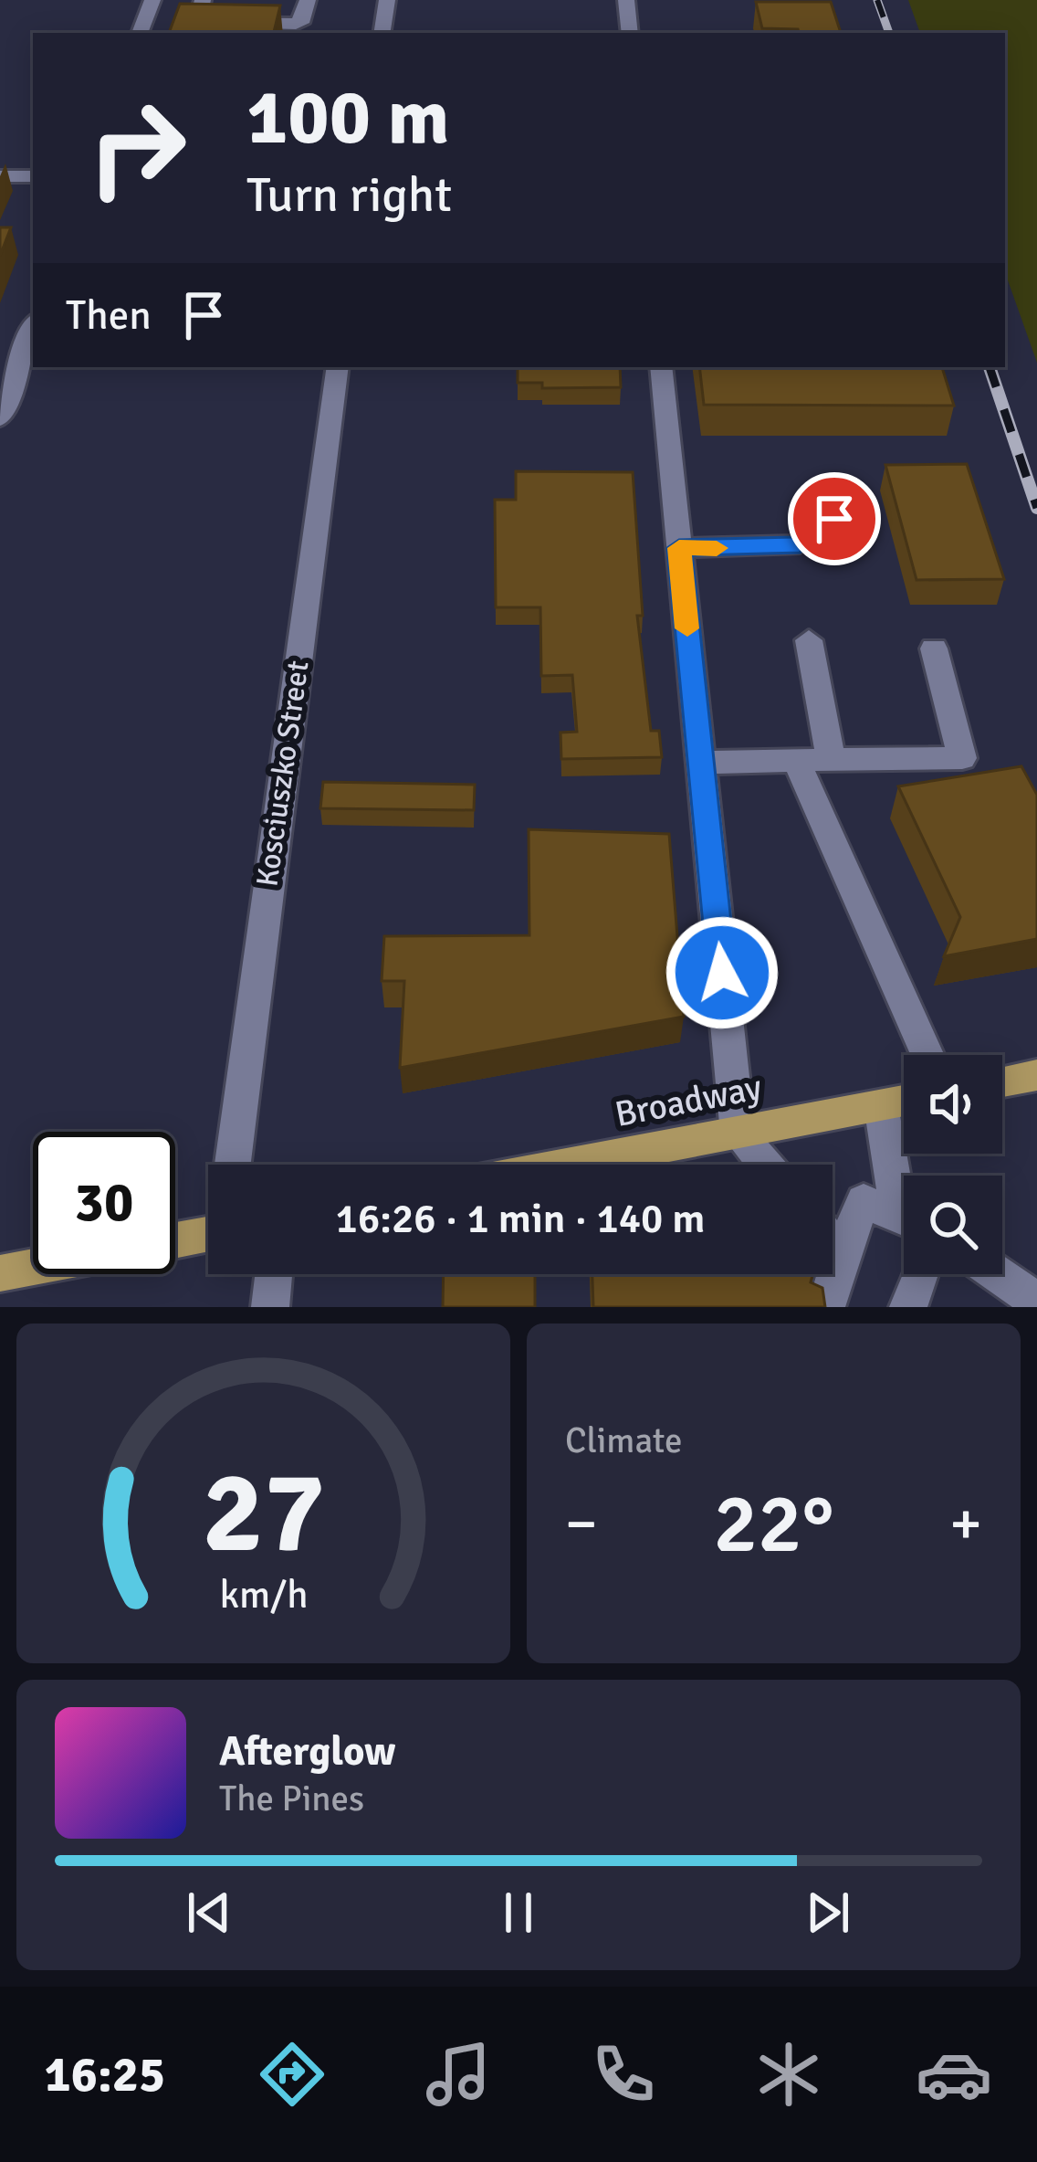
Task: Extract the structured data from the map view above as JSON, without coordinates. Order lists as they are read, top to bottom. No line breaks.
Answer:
{"streets":{"main road":["Broadway"],"street":["Kosciuszko Street"]},"page":{"turn":["100 m","Turn right"],"then":"Then","limit":"30","trip":"16:26 · 1 min · 140 m","tile":"Climate","heat":["−","22°","+"],"song":["Afterglow","The Pines"],"tabs":"16:25","gauge":["27","km/h"]}}
